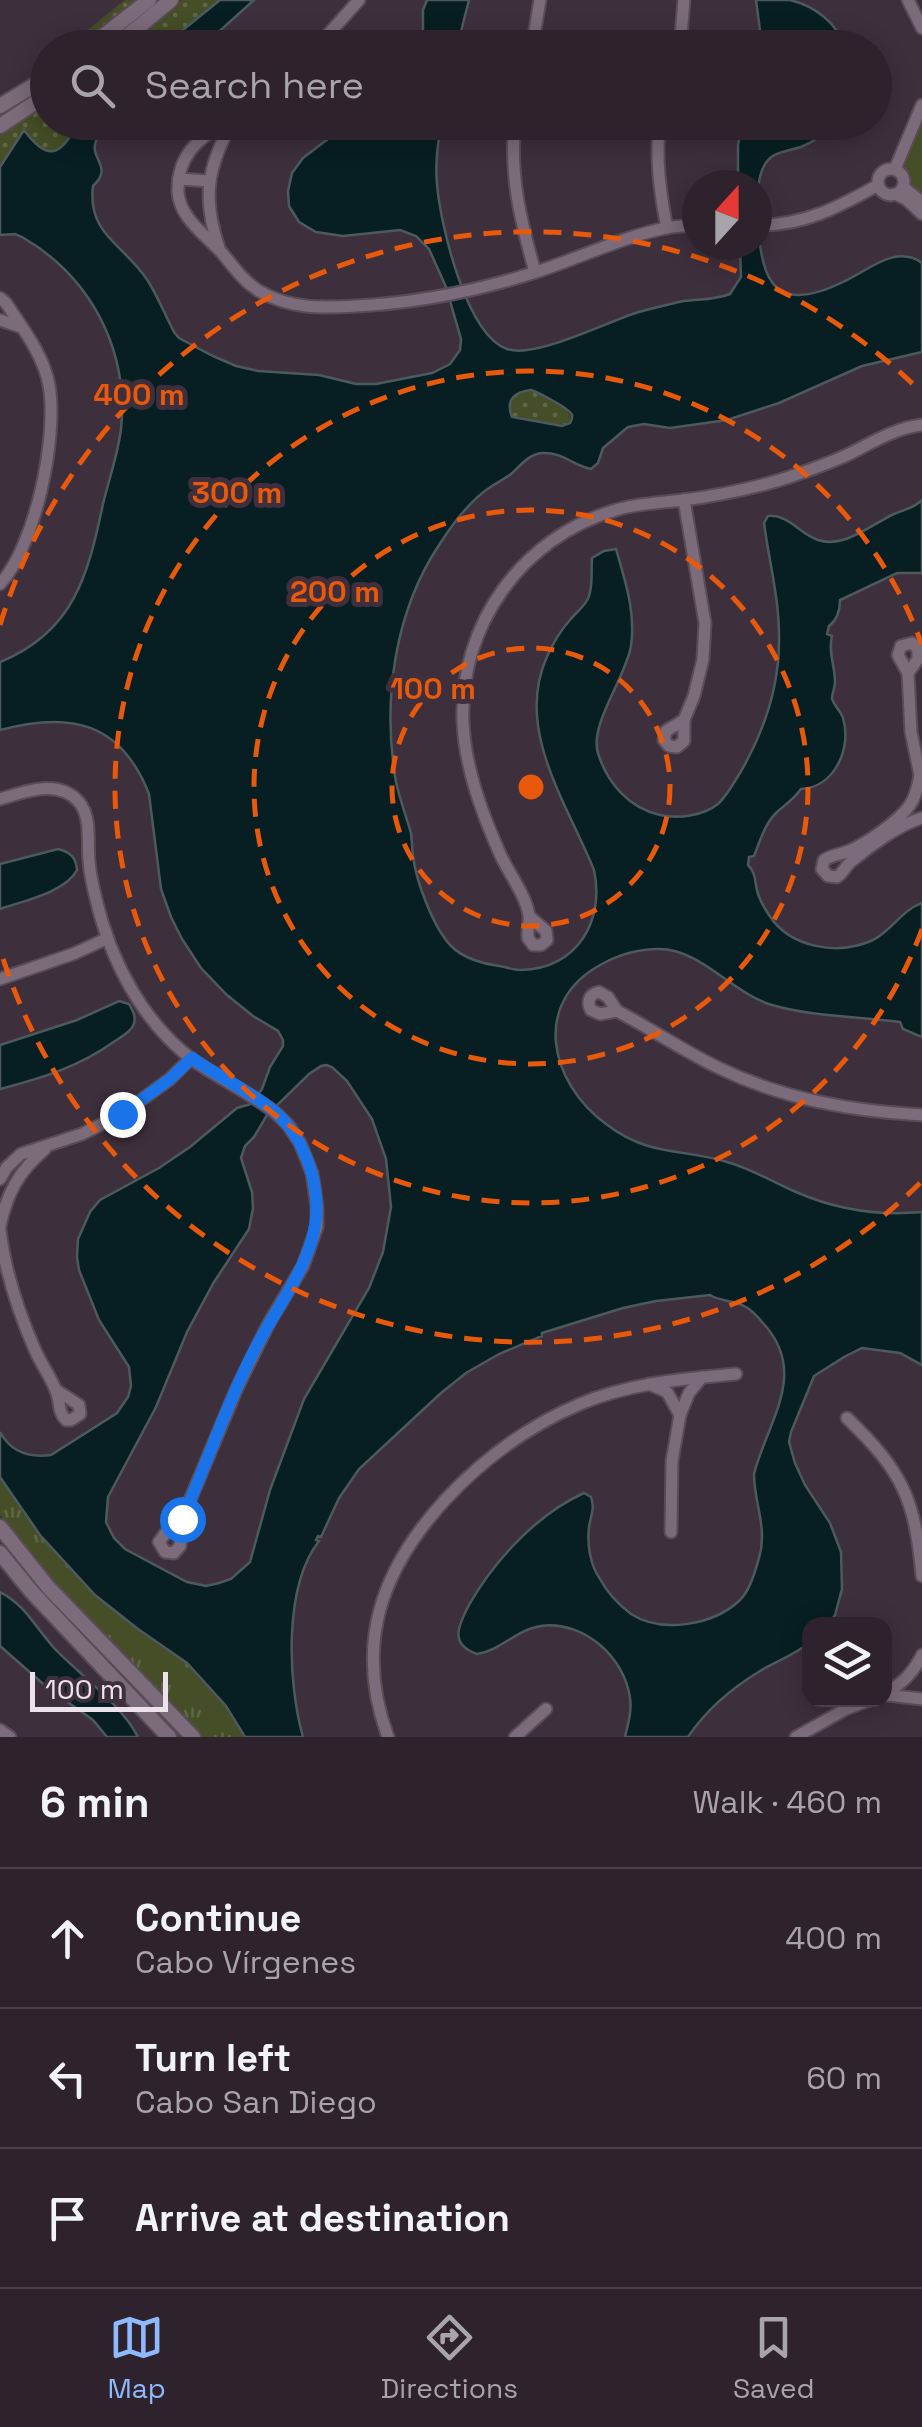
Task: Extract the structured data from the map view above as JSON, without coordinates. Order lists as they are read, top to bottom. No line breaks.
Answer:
{"scale_bar":"100 m","north":"top","page":{"search":"Search here","scale":"100 m","heading":["6 min","Walk · 460 m"],"list":[["Continue","Cabo Vírgenes","400 m"],["Turn left","Cabo San Diego","60 m"],"Arrive at destination"],"nav":["Map","Directions","Saved"]},"rings":["400 m","300 m","200 m","100 m"]}
